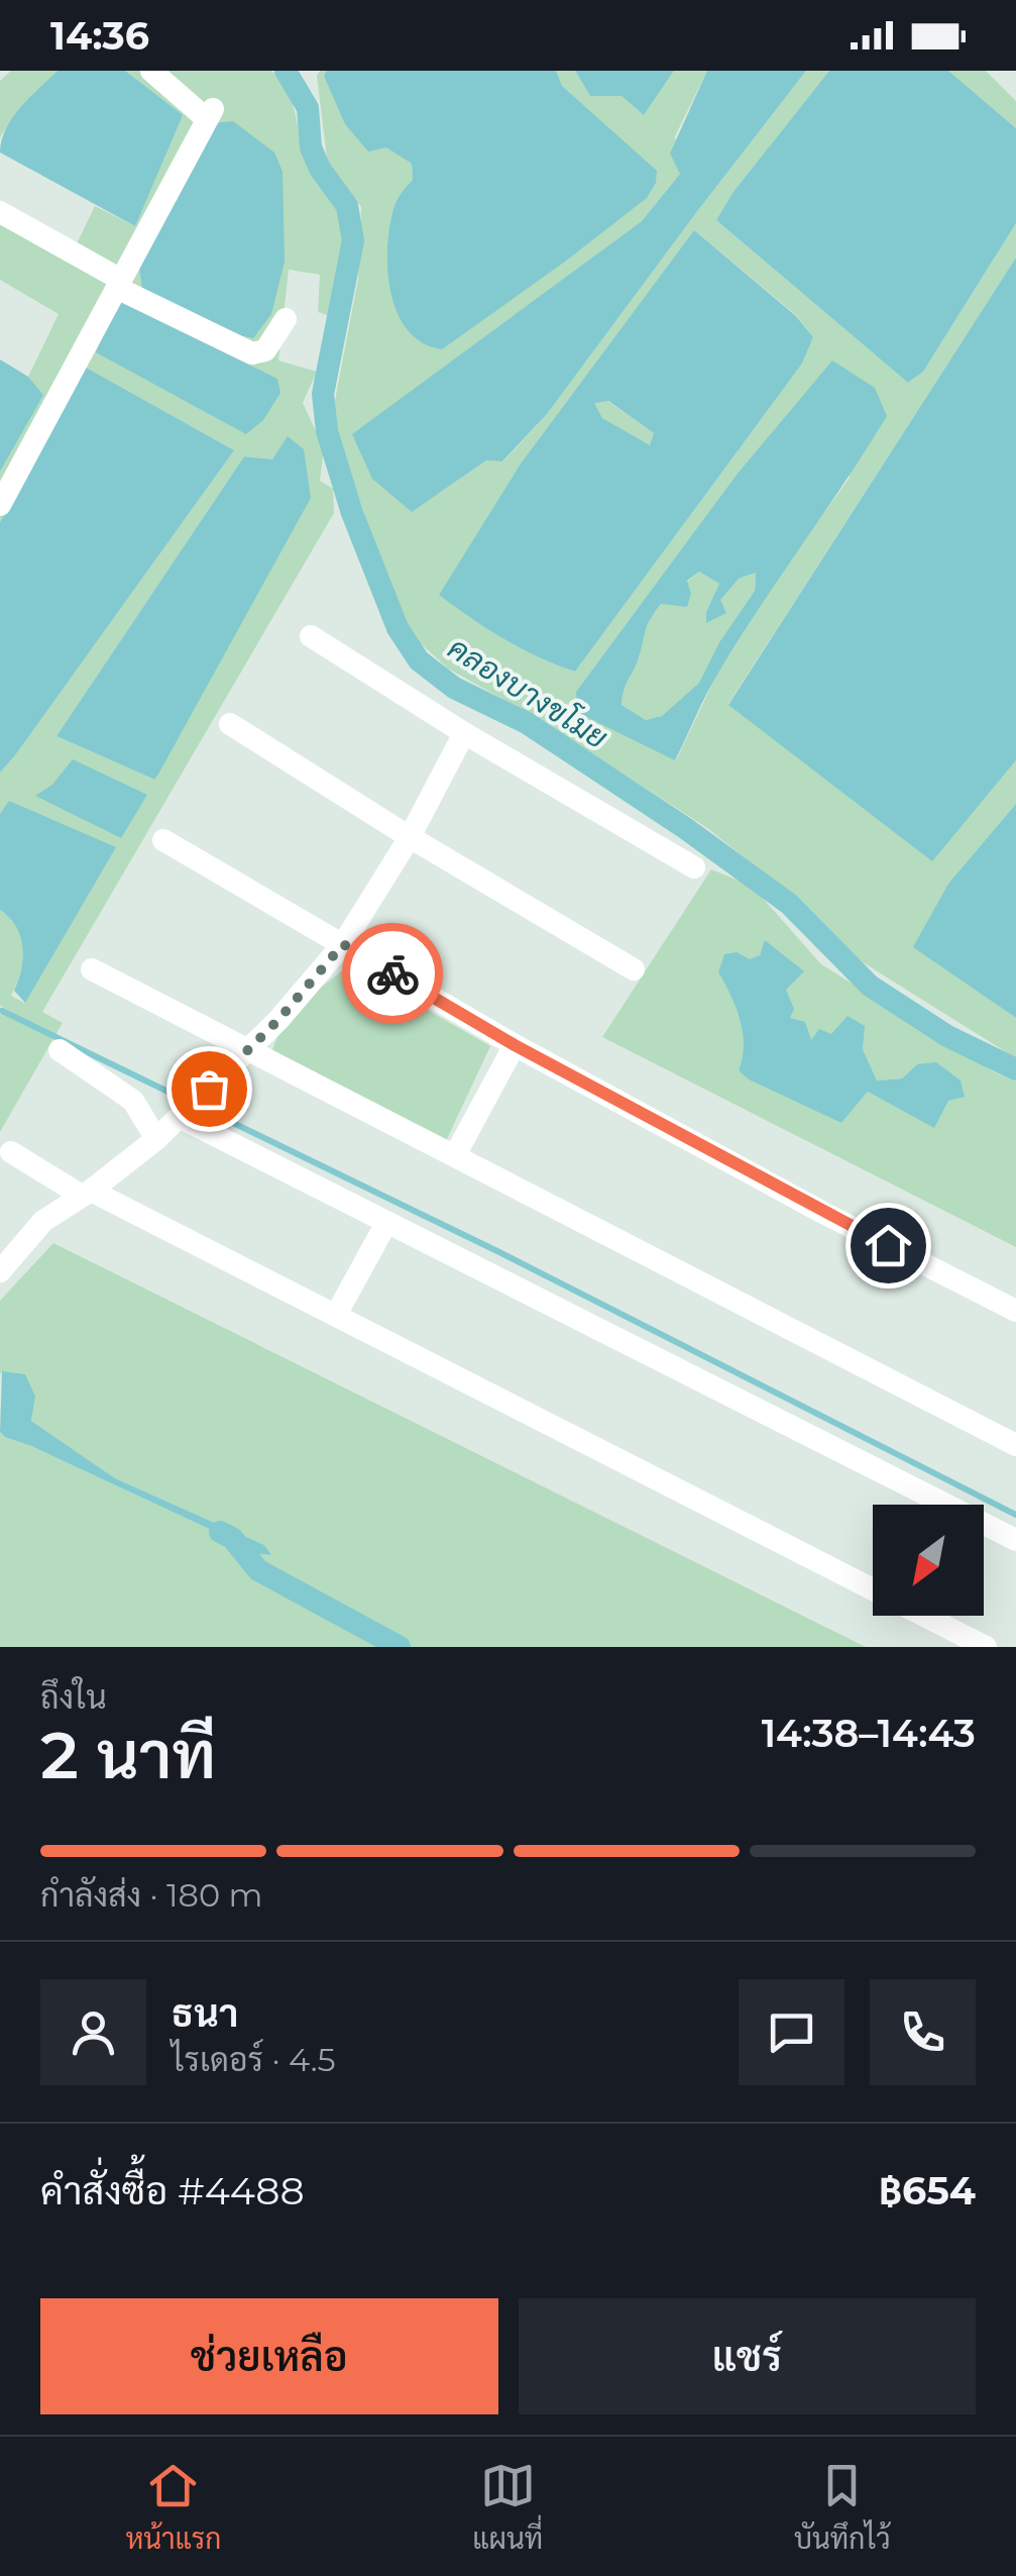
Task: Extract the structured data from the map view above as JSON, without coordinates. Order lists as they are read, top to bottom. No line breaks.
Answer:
{"water":["คลองบางขโมย"],"north":"bottom left","page":{"status":"14:36","heading":["2 นาที","ถึงใน","14:38–14:43"],"panel":["ธนา","ไรเดอร์ · 4.5","คำสั่งซื้อ #4488","฿654"],"bar":"กำลังส่ง · 180 m","buttons":["ช่วยเหลือ","แชร์"],"tabs":["หน้าแรก","แผนที่","บันทึกไว้"]}}
